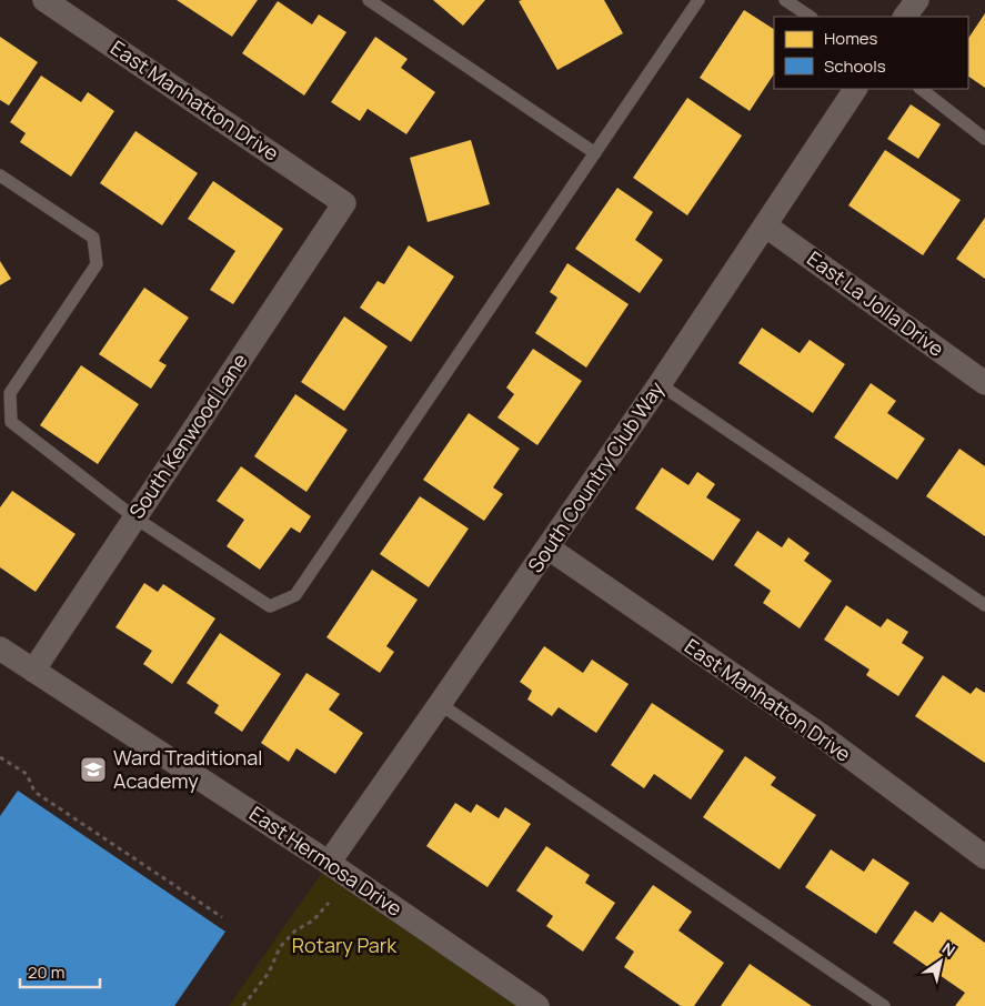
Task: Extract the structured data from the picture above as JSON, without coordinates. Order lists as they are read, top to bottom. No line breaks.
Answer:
{"streets":{"street":["East Manhatton Drive","East La Jolla Drive","South Kenwood Lane","South Country Club Way","East Hermosa Drive"]},"crossings":[["East Manhatton Drive","South Kenwood Lane"],["East Manhatton Drive","South Country Club Way"],["East La Jolla Drive","South Country Club Way"],["South Kenwood Lane","East Hermosa Drive"],["South Country Club Way","East Hermosa Drive"]],"parks":["Rotary Park"],"places":{"school or university":["Ward Traditional Academy"]},"legend":["Homes","Schools"],"scale_bar":"20 m","north":"top right"}
